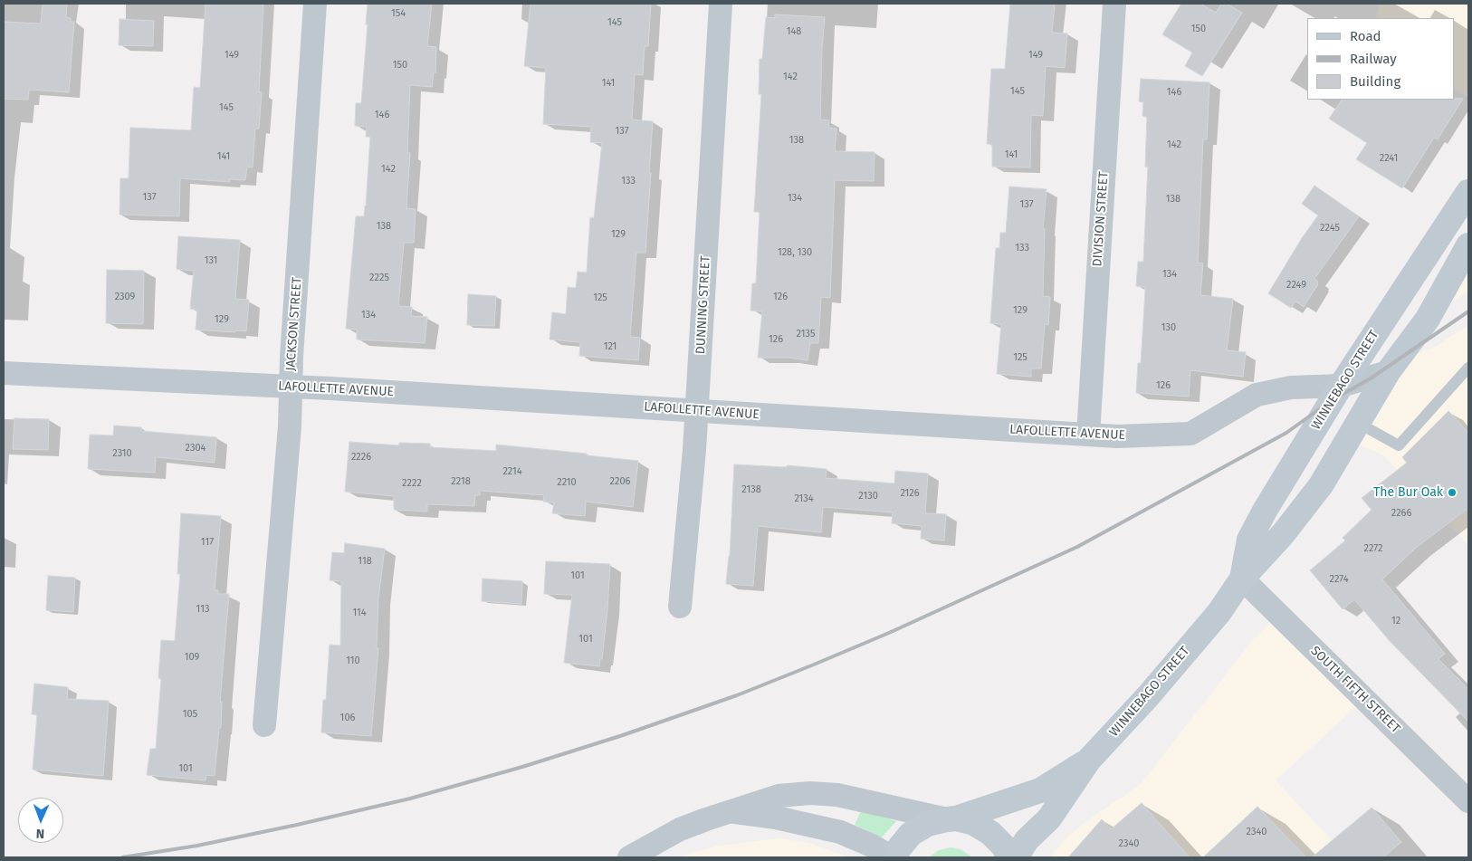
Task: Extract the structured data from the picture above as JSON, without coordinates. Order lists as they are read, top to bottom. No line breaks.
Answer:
{"streets":{"street":["DIVISION STREET","DUNNING STREET","JACKSON STREET","WINNEBAGO STREET","LAFOLLETTE AVENUE","SOUTH FIFTH STREET"]},"crossings":[["DIVISION STREET","LAFOLLETTE AVENUE"],["DUNNING STREET","LAFOLLETTE AVENUE"],["JACKSON STREET","LAFOLLETTE AVENUE"],["WINNEBAGO STREET","LAFOLLETTE AVENUE"],["WINNEBAGO STREET","SOUTH FIFTH STREET"]],"places":["The Bur Oak"],"house_numbers":["154","145","150","148","149","149","150","142","141","145","146","145","146","137","138","142","141","141","2241","142","133","137","134","138","137","138","2245","129","133","128, 130","131","134","2225","2249","2309","126","125","129","134","129","130","2135","126","121","125","126","2304","2310","2226","2214","2218","2206","2210","2222","2138","2126","2130","2134","2266","117","2272","118","101","2274","113","114","12","101","109","110","105","106","101","2340","2340"],"legend":["Road","Railway","Building"],"north":"bottom"}
